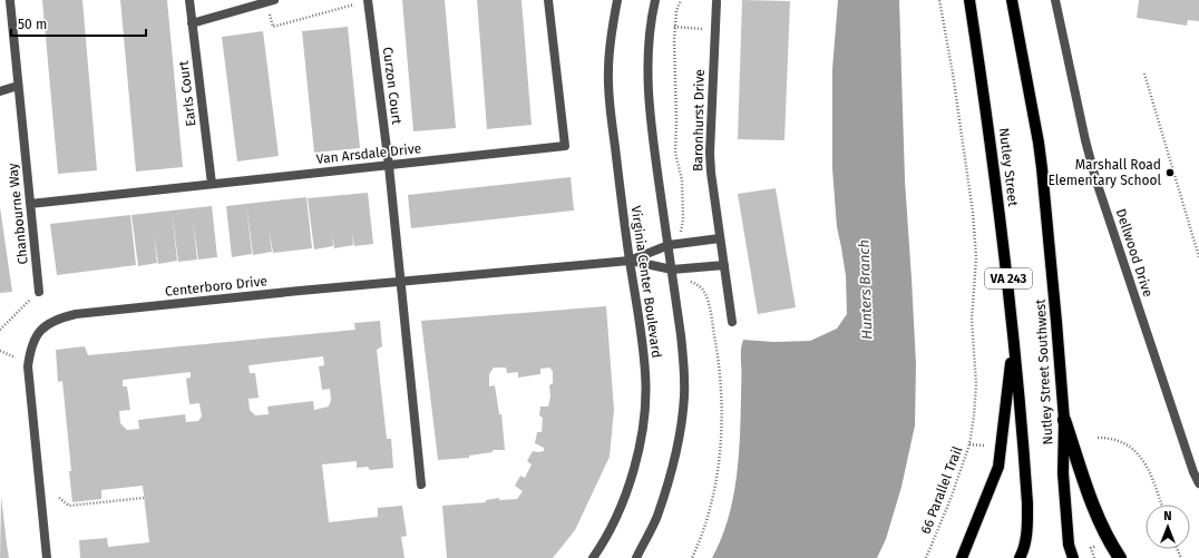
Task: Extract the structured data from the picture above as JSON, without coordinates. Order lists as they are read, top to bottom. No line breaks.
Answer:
{"streets":{"main road":["Nutley Street","VA 243","Nutley Street Southwest"],"street":["Curzon Court","Earls Court","Baronhurst Drive","Van Arsdale Drive","Chanbourne Way","Dellwood Drive","Virginia Center Boulevard","Centerboro Drive"],"path":["66 Parallel Trail"]},"crossings":[["Curzon Court","Van Arsdale Drive"],["Curzon Court","Centerboro Drive"],["Earls Court","Van Arsdale Drive"],["Van Arsdale Drive","Chanbourne Way"],["Virginia Center Boulevard","Centerboro Drive"]],"water":["Hunters Branch"],"places":["Marshall Road Elementary School"],"scale_bar":"50 m","north":"top"}
